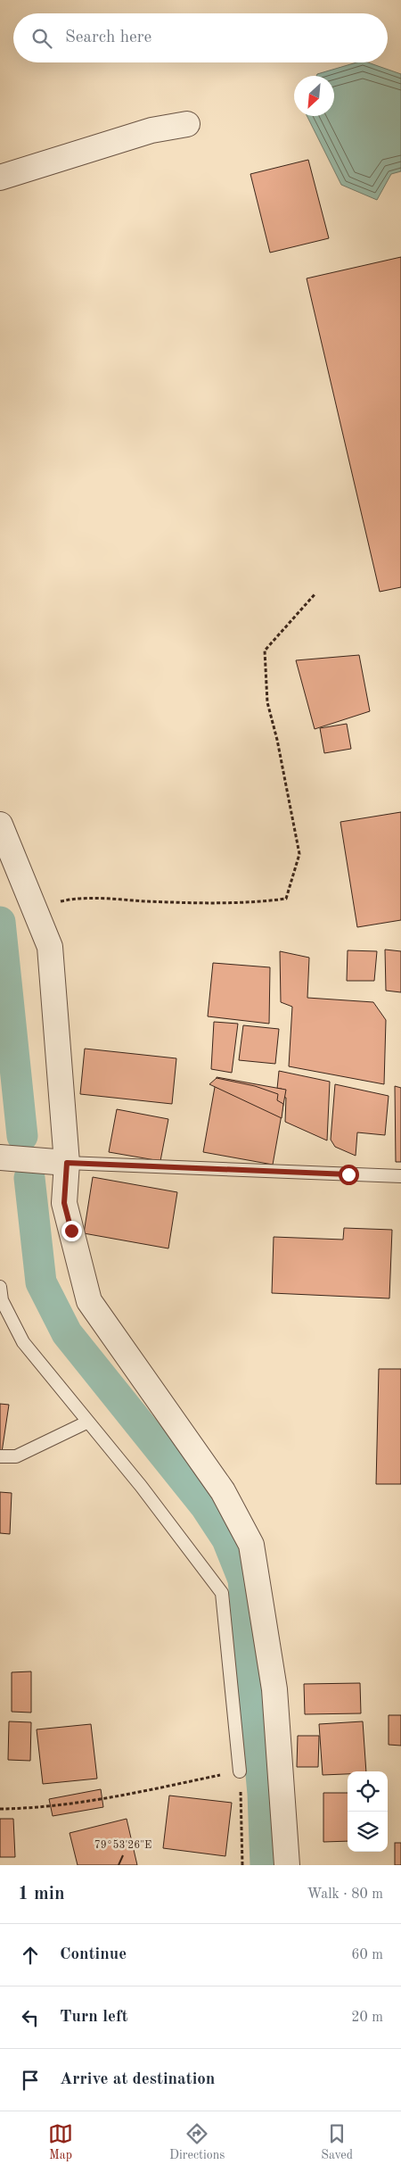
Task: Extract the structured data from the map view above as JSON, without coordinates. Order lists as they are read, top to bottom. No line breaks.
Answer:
{"north":"bottom left","page":{"search":"Search here","heading":["1 min","Walk · 80 m"],"list":[["Continue","60 m"],["Turn left","20 m"],"Arrive at destination"],"nav":["Map","Directions","Saved"]},"coordinates":["79°53'26\"E"]}
